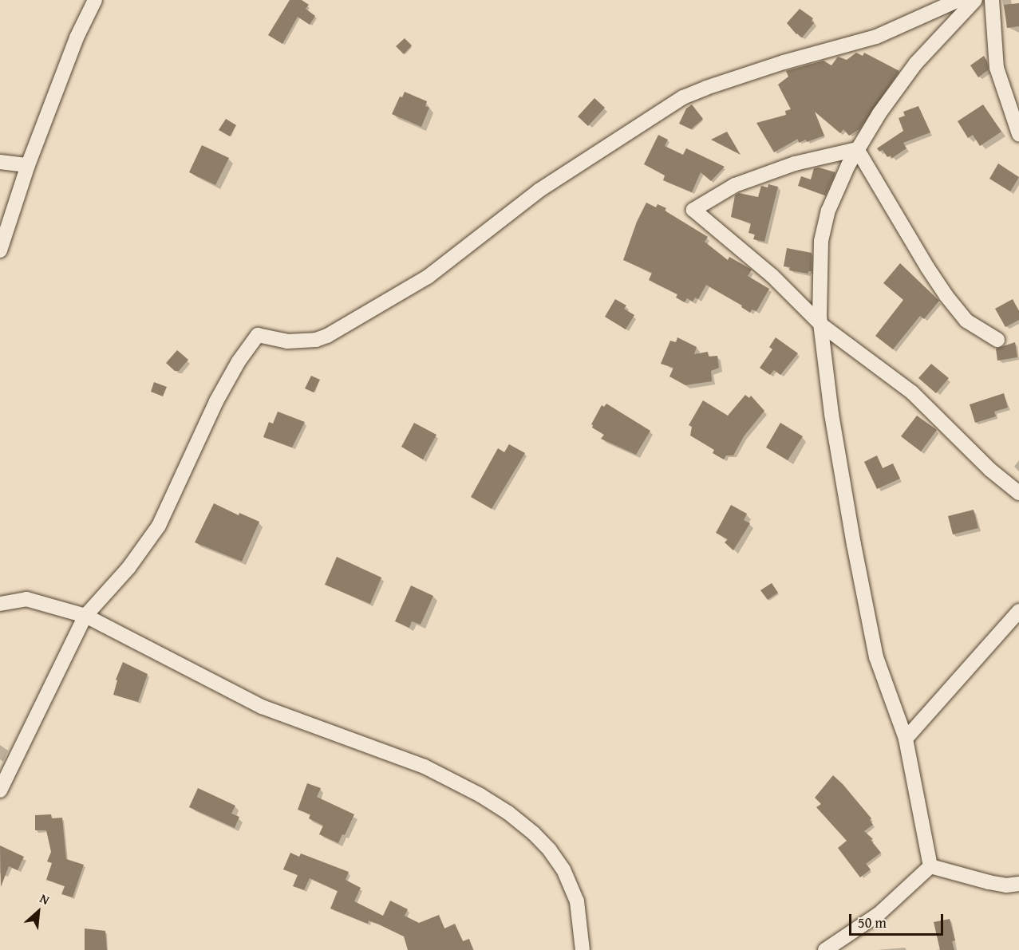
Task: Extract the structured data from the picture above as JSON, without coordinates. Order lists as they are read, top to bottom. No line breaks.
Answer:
{"scale_bar":"50 m","north":"top right"}
